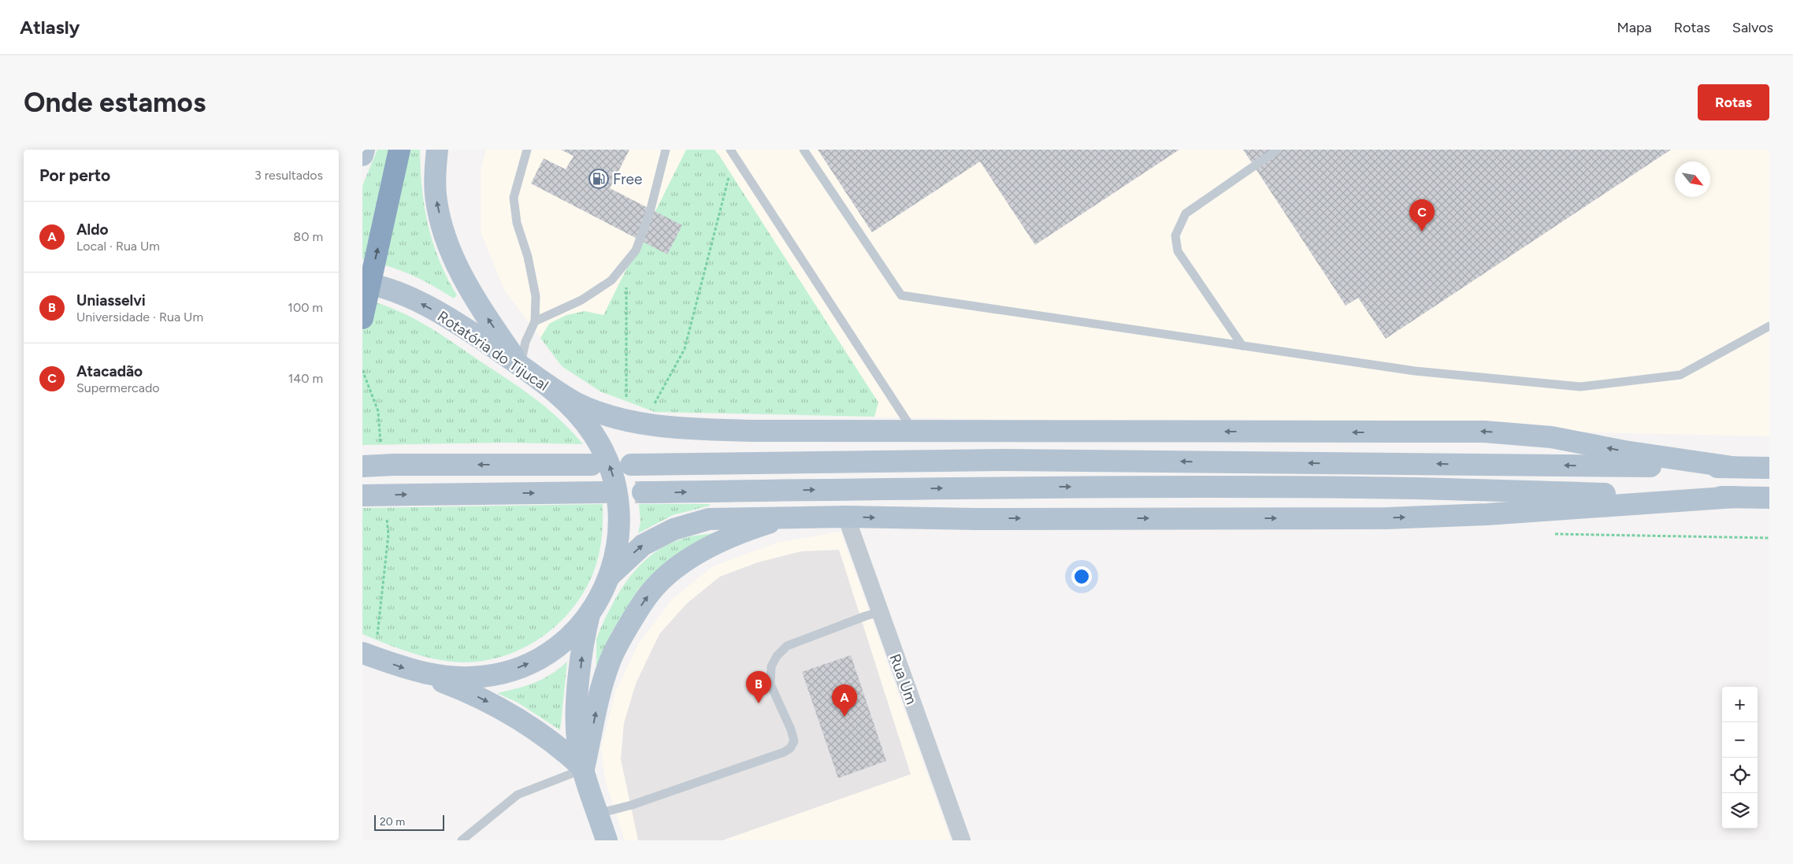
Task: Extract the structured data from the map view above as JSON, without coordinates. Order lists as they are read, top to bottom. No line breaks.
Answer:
{"streets":{"main road":["Rotatória do Tijucal"],"street":["Rua Um"]},"places":{"fuel station":["Free"]},"scale_bar":"20 m","north":"bottom right","page":{"header":"Atlasly","nav":["Mapa","Rotas","Salvos"],"buttons":"Rotas","title":"Onde estamos","heading":["Por perto","3 resultados"],"pins":["C","B","A"],"list":[{"mark":"A","name":"Aldo","note":"Local · Rua Um","value":"80 m"},{"mark":"B","name":"Uniasselvi","note":"Universidade · Rua Um","value":"100 m"},{"mark":"C","name":"Atacadão","note":"Supermercado","value":"140 m"}],"map_buttons":["+","−"],"scale":"20 m"}}
